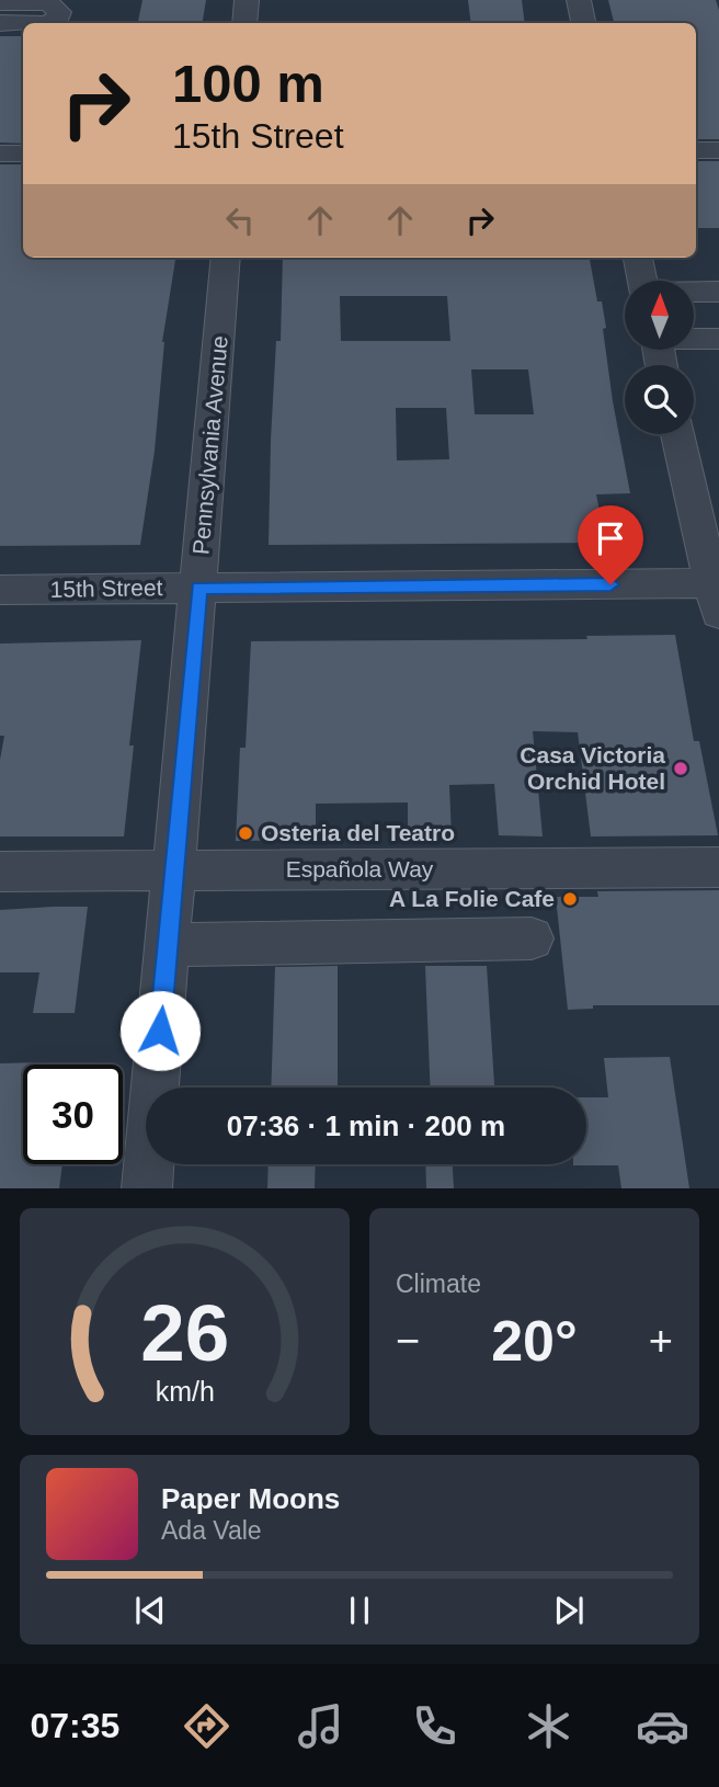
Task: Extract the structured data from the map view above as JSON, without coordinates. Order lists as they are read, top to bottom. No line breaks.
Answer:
{"streets":{"street":["Pennsylvania Avenue","15th Street","Española Way"]},"crossings":[["Pennsylvania Avenue","15th Street"],["Pennsylvania Avenue","Española Way"]],"places":["Casa Victoria Orchid Hotel","Osteria del Teatro","A La Folie Cafe"],"north":"top","page":{"turn":["100 m","15th Street"],"limit":"30","trip":"07:36 · 1 min · 200 m","tile":"Climate","heat":["−","20°","+"],"song":["Paper Moons","Ada Vale"],"tabs":"07:35","gauge":["26","km/h"]}}
